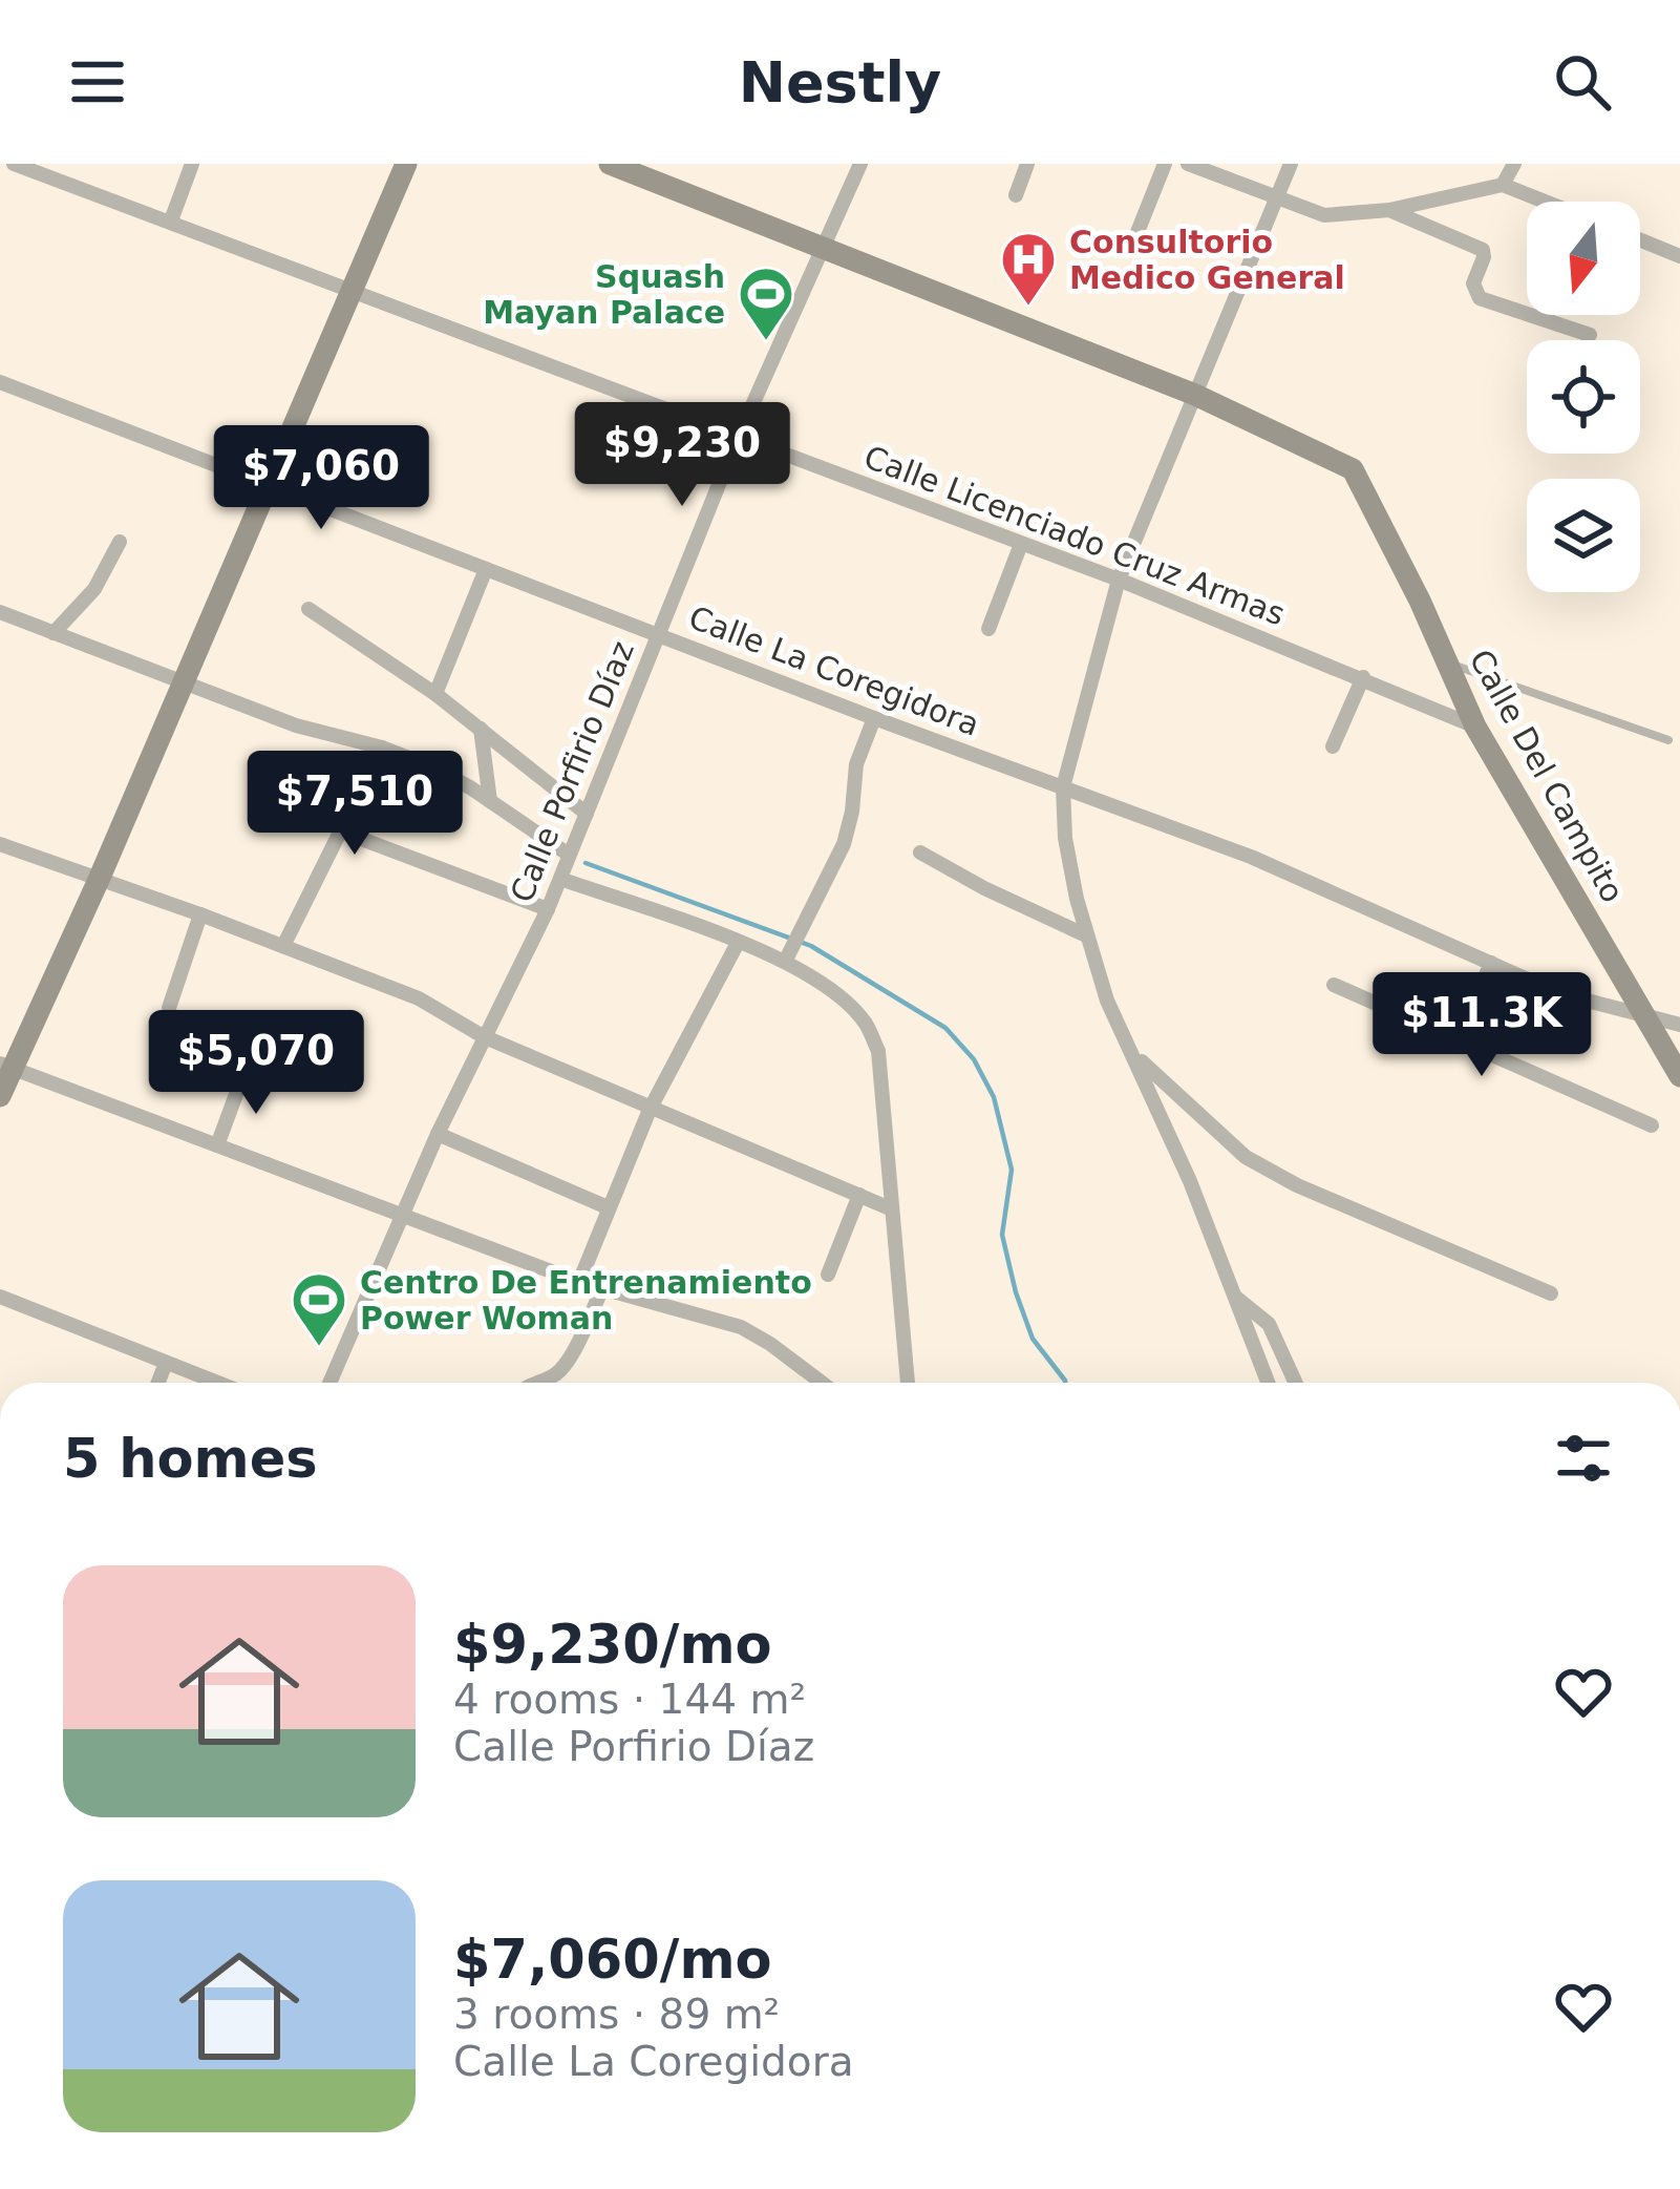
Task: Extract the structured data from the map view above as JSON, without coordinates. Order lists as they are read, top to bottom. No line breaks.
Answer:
{"streets":{"street":["Calle Licenciado Cruz Armas","Calle La Coregidora","Calle Porfirio Díaz","Calle Del Campito"]},"crossings":[["Calle Licenciado Cruz Armas","Calle Porfirio Díaz"],["Calle Licenciado Cruz Armas","Calle Del Campito"],["Calle La Coregidora","Calle Porfirio Díaz"],["Calle La Coregidora","Calle Del Campito"],["Calle Porfirio Díaz","Calle Del Campito"]],"places":{"hospital":["Consultorio Medico General"],"sports":["Squash Mayan Palace","Centro De Entrenamiento Power Woman"]},"north":"bottom","page":{"header":"Nestly","price":["$9,230","$7,060","$7,510","$11.3K","$5,070"],"heading":"5 homes","list":[{"name":"$9,230/mo","note":"4 rooms · 144 m² · Calle Porfirio Díaz"},{"name":"$7,060/mo","note":"3 rooms · 89 m² · Calle La Coregidora"}]}}
